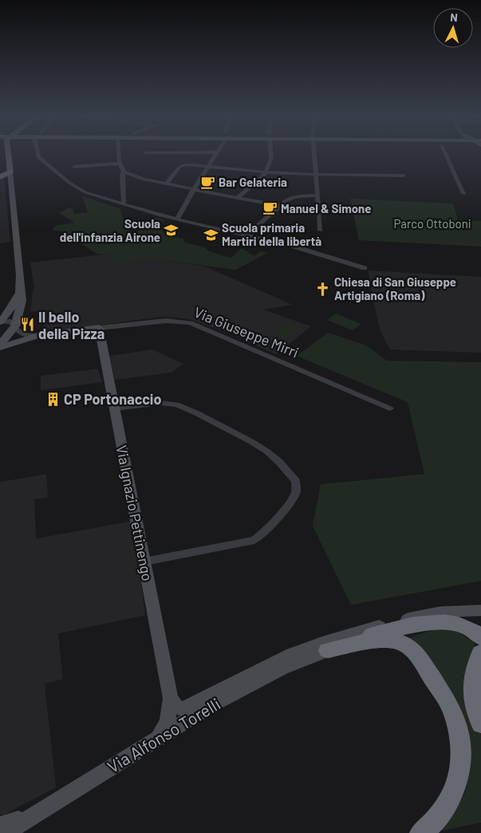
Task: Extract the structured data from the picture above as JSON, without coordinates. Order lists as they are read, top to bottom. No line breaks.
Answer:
{"streets":{"main road":["Via Giuseppe Mirri","Via Ignazio Pettinengo","Via Alfonso Torelli"]},"crossings":[["Via Giuseppe Mirri","Via Ignazio Pettinengo"],["Via Ignazio Pettinengo","Via Alfonso Torelli"]],"parks":["Parco Ottoboni"],"places":{"cafe":["Bar Gelateria","Manuel & Simone"],"school or university":["Scuola dell'infanzia Airone","Scuola primaria Martiri della libertà"],"church":["Chiesa di San Giuseppe Artigiano (Roma)"],"restaurant":["Il bello della Pizza"],"building":["CP Portonaccio"]},"north":"top"}
